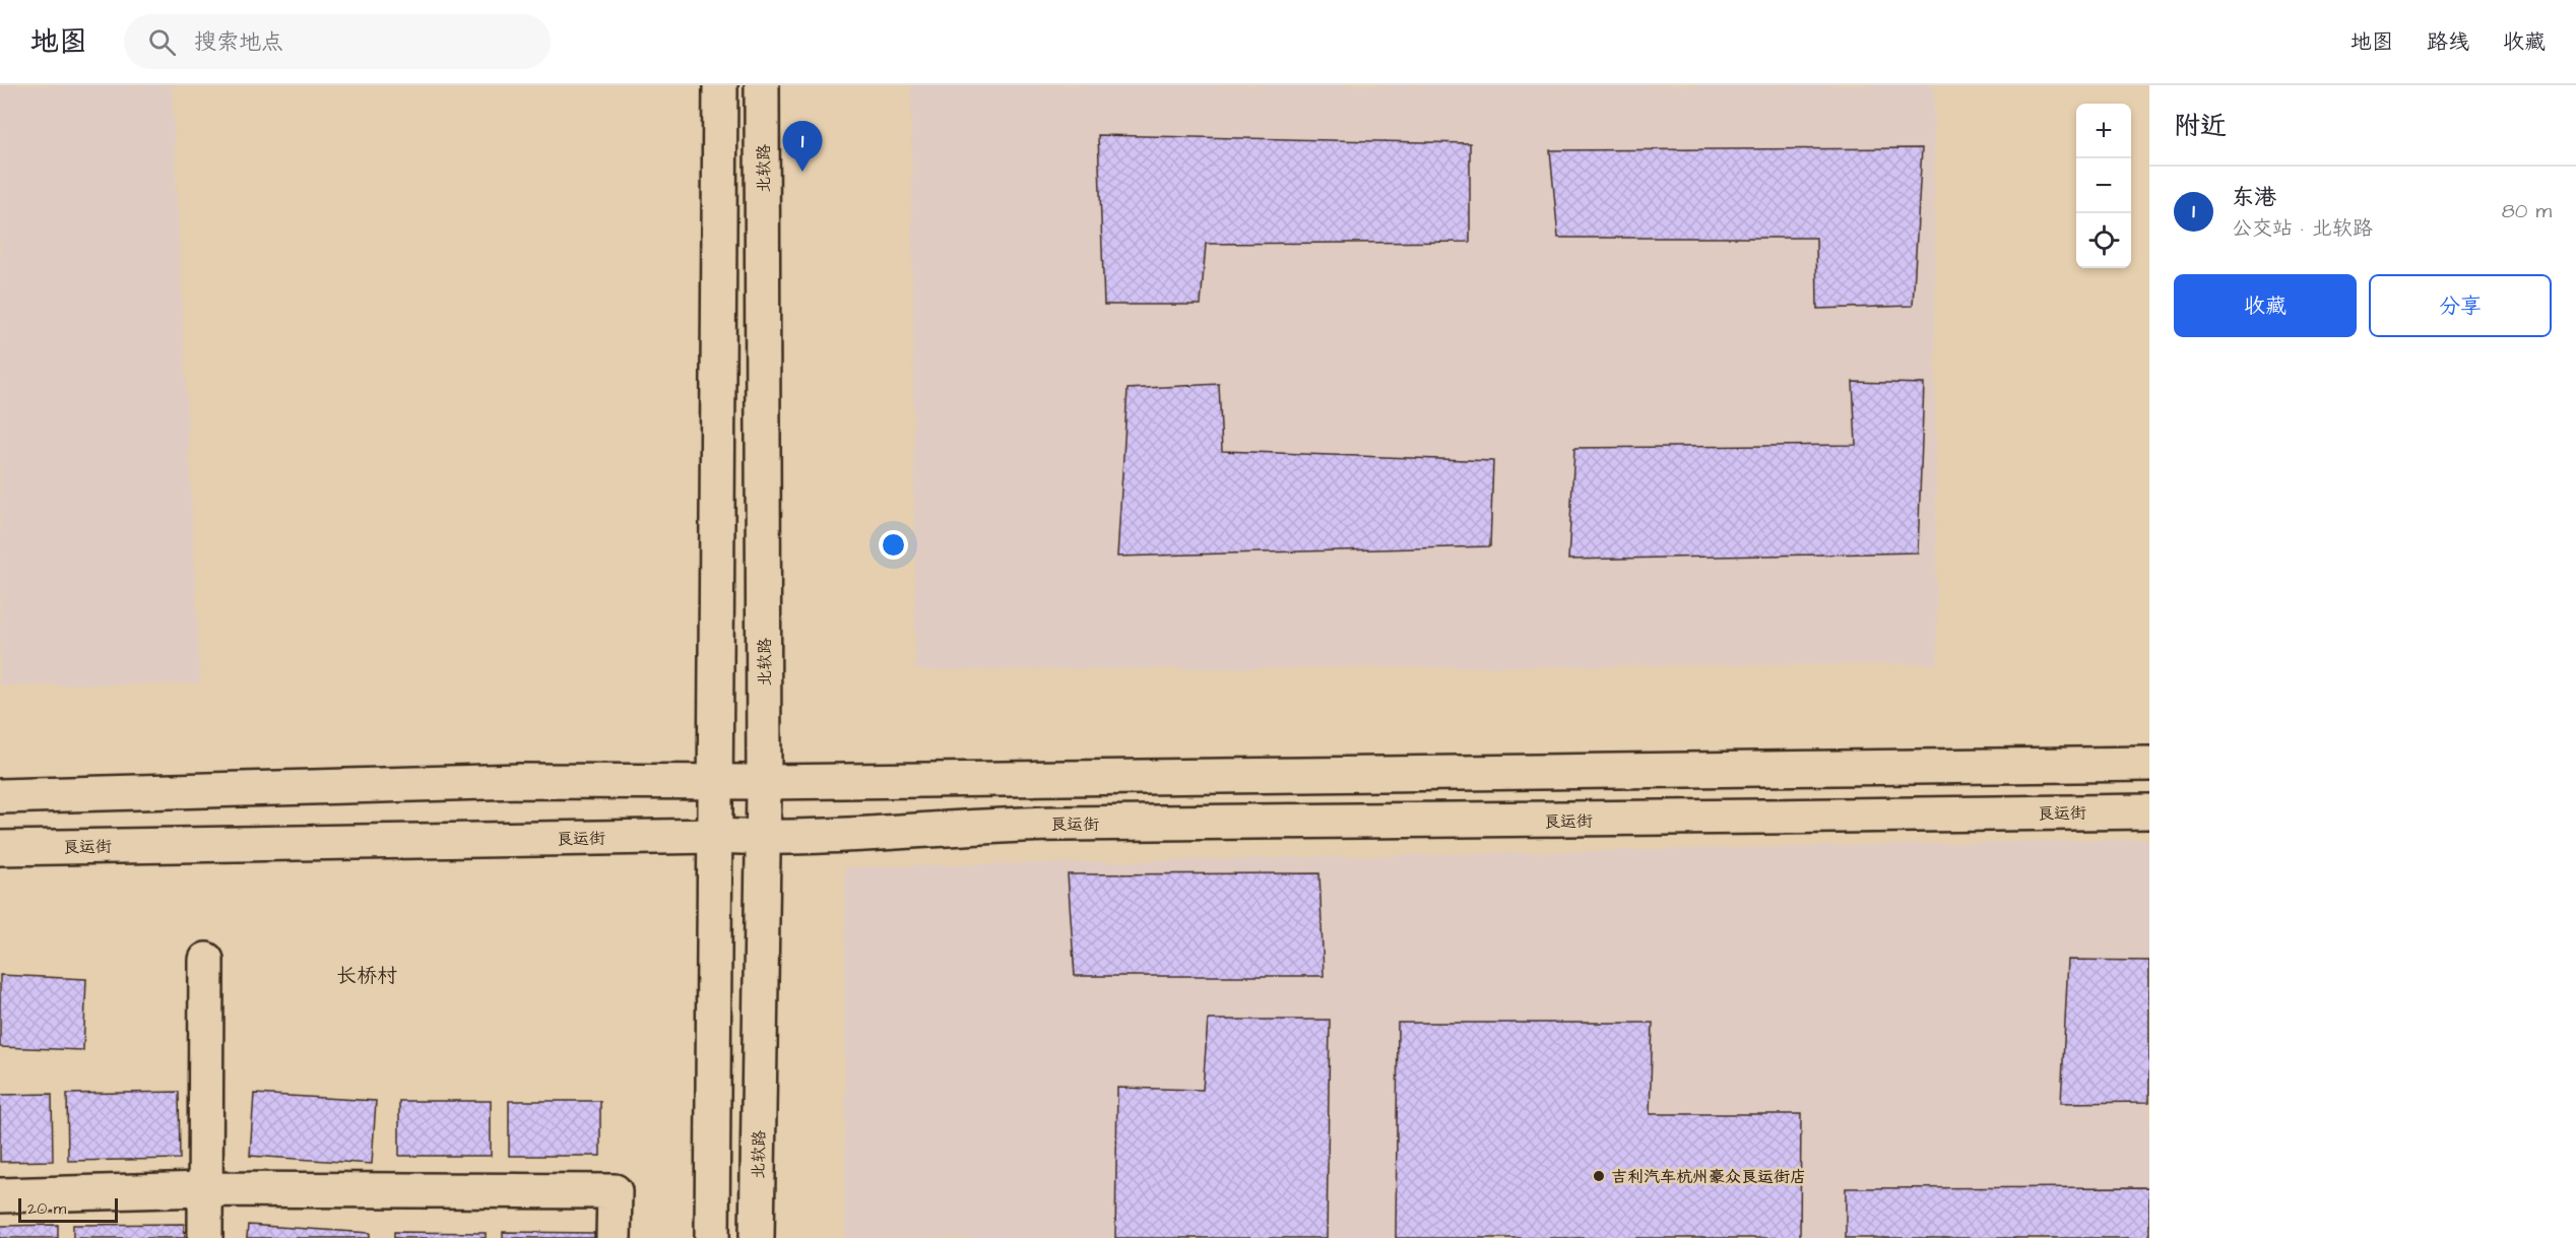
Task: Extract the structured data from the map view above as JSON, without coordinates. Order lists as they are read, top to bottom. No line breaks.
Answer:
{"streets":{"main road":["北软路","良运街"]},"crossings":[["北软路","良运街"]],"districts":["长桥村"],"places":["吉利汽车杭州豪众良运街店"],"scale_bar":"20 m","page":{"header":"地图","search":"搜索地点","nav":["地图","路线","收藏"],"heading":"附近","map_buttons":["+","−"],"pins":"1","list":[{"mark":"1","name":"东港","note":"公交站 · 北软路","value":"80 m"}],"buttons":["收藏","分享"],"scale":"20 m"}}
